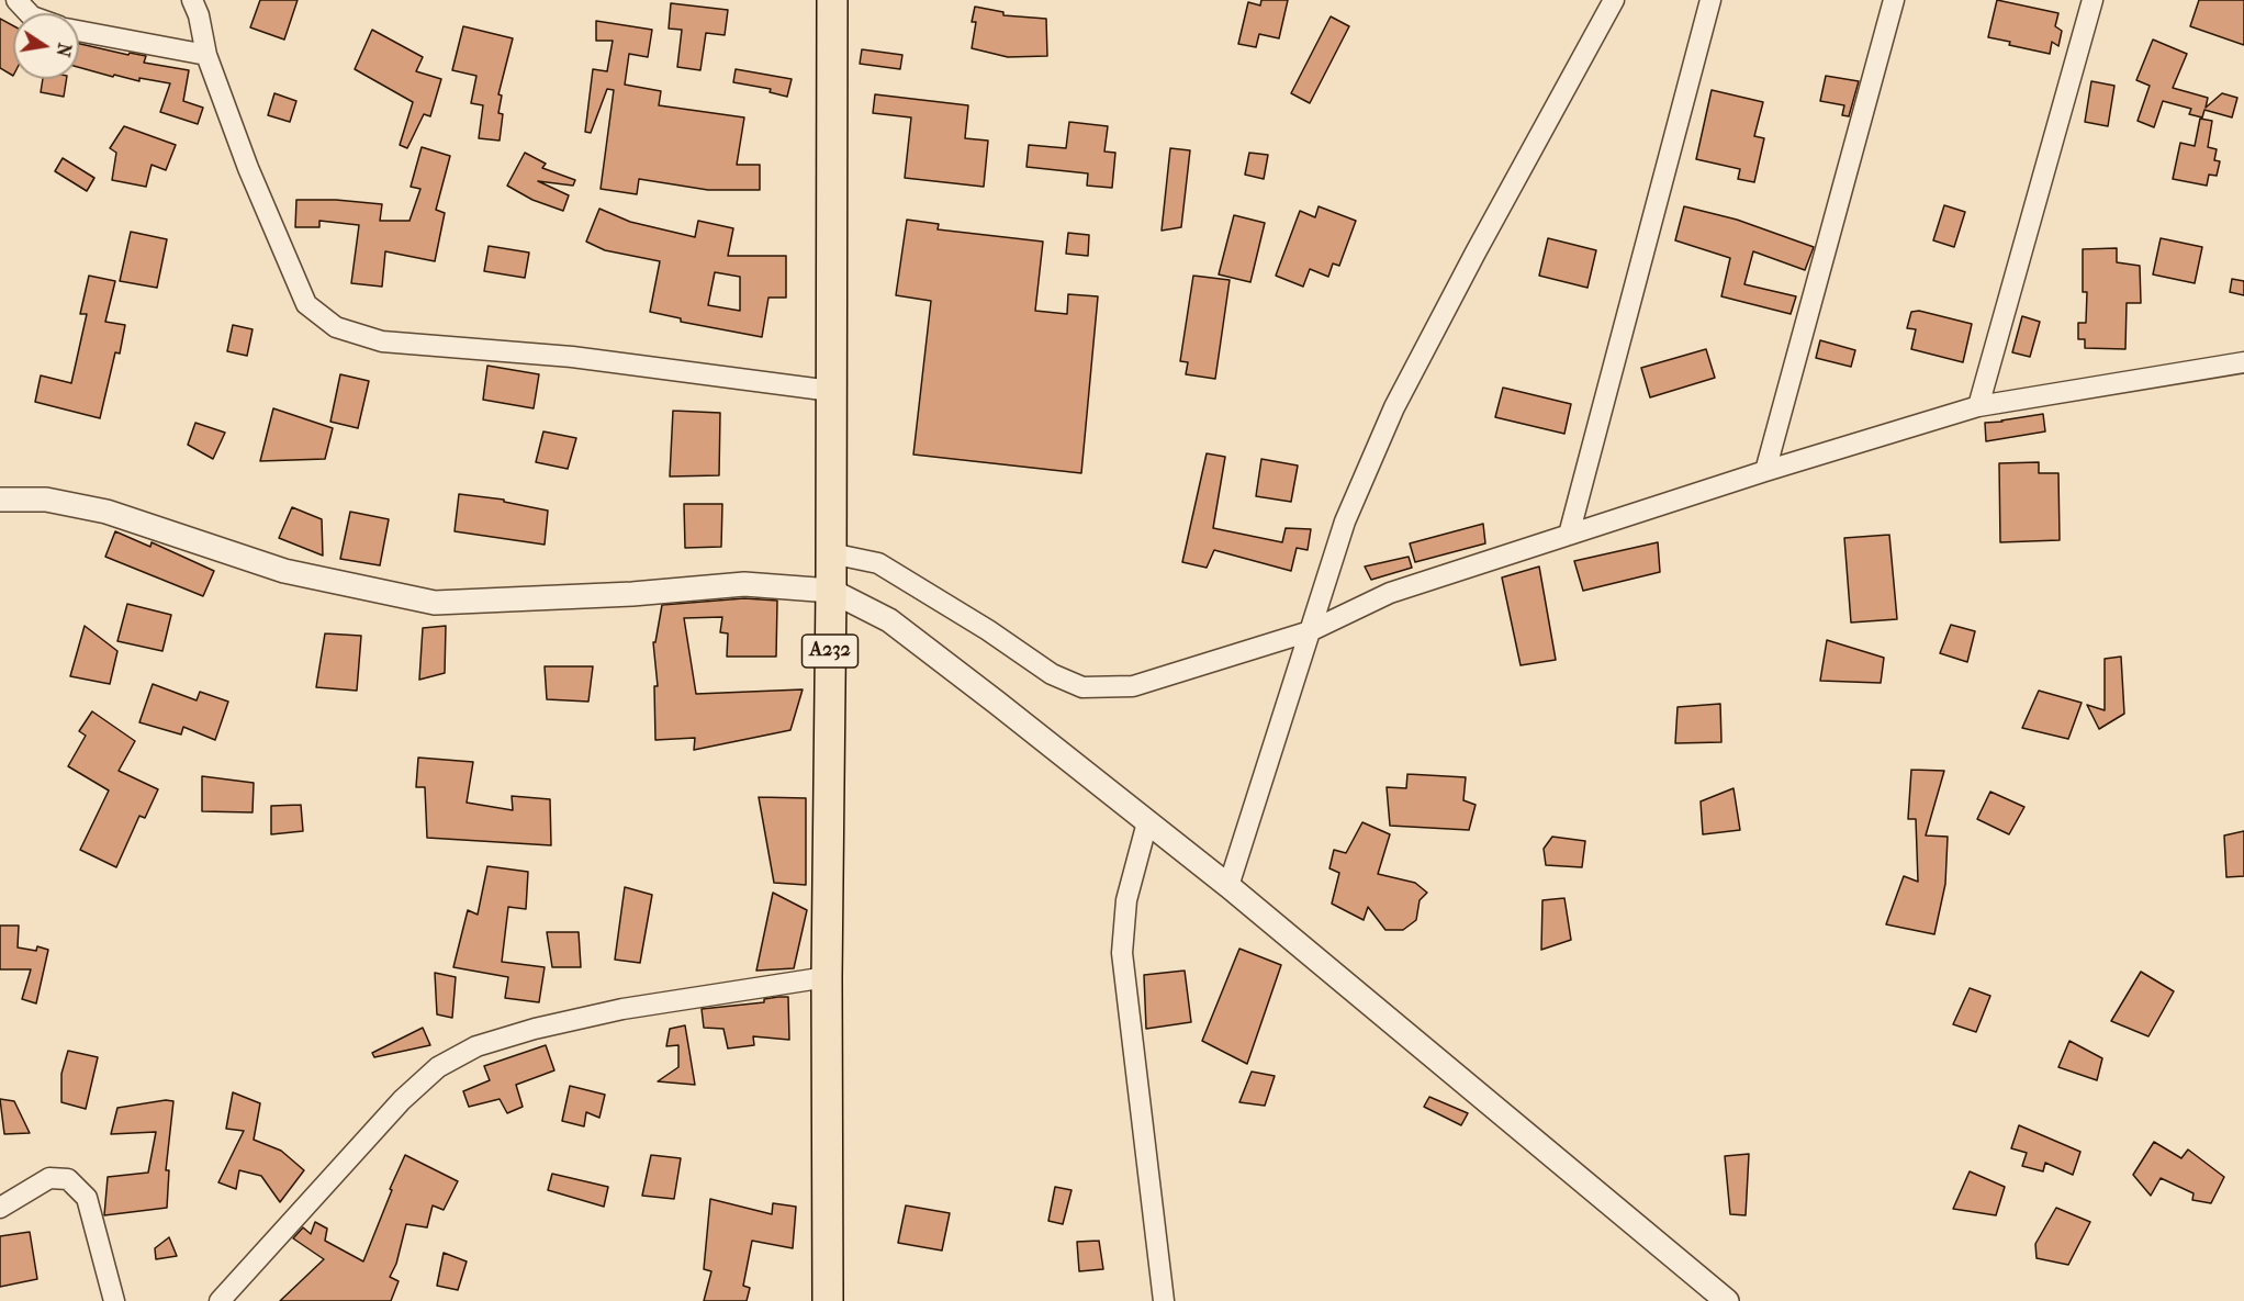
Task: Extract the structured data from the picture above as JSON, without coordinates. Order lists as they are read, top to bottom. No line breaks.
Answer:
{"streets":{"main road":["A232"]},"north":"right"}
